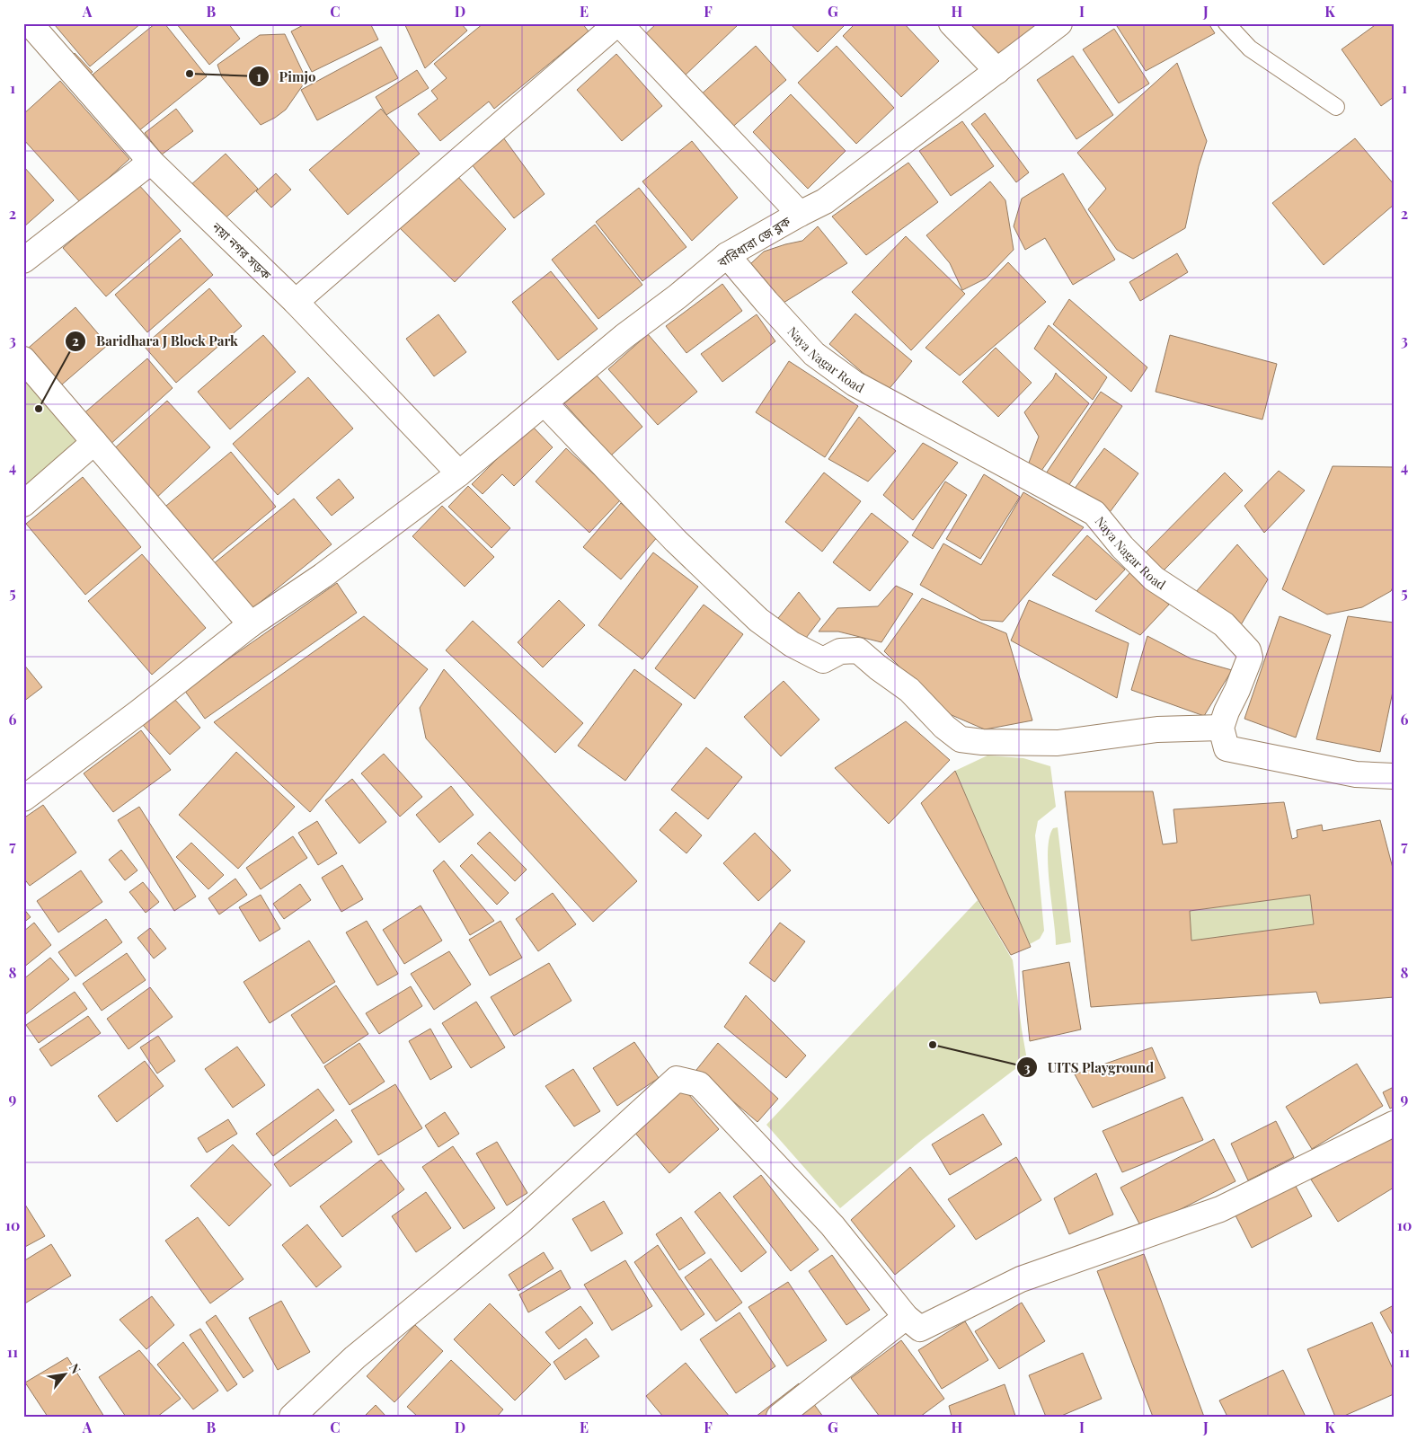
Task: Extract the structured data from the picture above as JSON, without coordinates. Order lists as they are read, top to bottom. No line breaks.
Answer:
{"streets":{"street":["বারিধারা জে ব্লক","নয়া নগর সড়ক","Naya Nagar Road"]},"crossings":[["বারিধারা জে ব্লক","নয়া নগর সড়ক"],["বারিধারা জে ব্লক","Naya Nagar Road"]],"places":["Pimjo","Baridhara J Block Park","UITS Playground"],"north":"top right","grid":{"columns":["A","B","C","D","E","F","G","H","I","J","K"],"rows":["1","2","3","4","5","6","7","8","9","10","11"]}}
